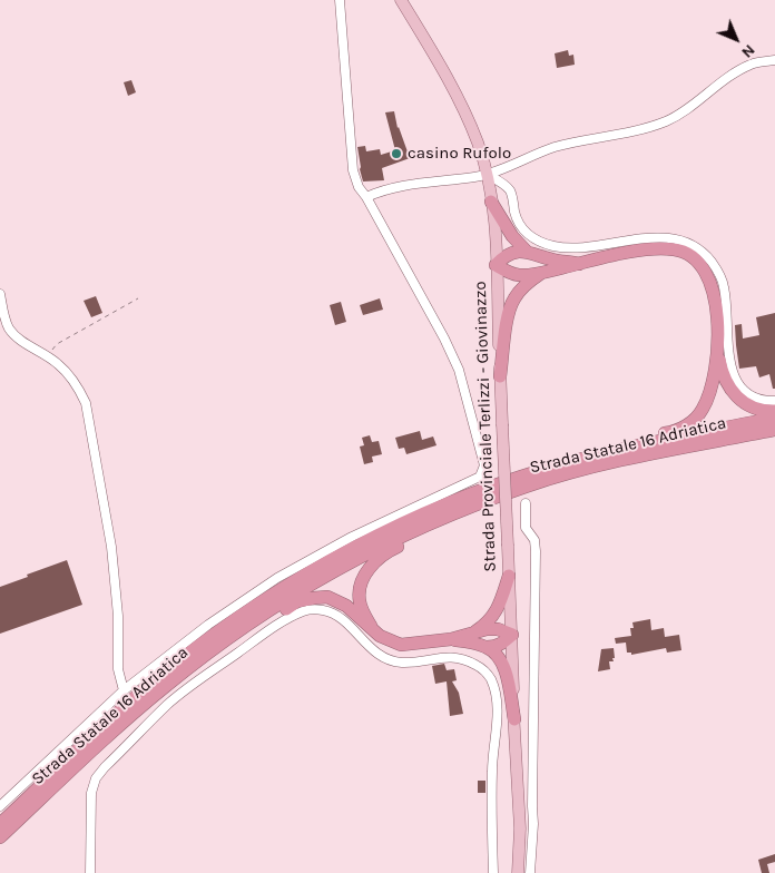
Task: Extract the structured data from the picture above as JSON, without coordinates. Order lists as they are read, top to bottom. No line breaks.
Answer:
{"streets":{"highway":["Strada Statale 16 Adriatica"],"main road":["Strada Provinciale Terlizzi - Giovinazzo"]},"places":["casino Rufolo"],"north":"bottom right"}
